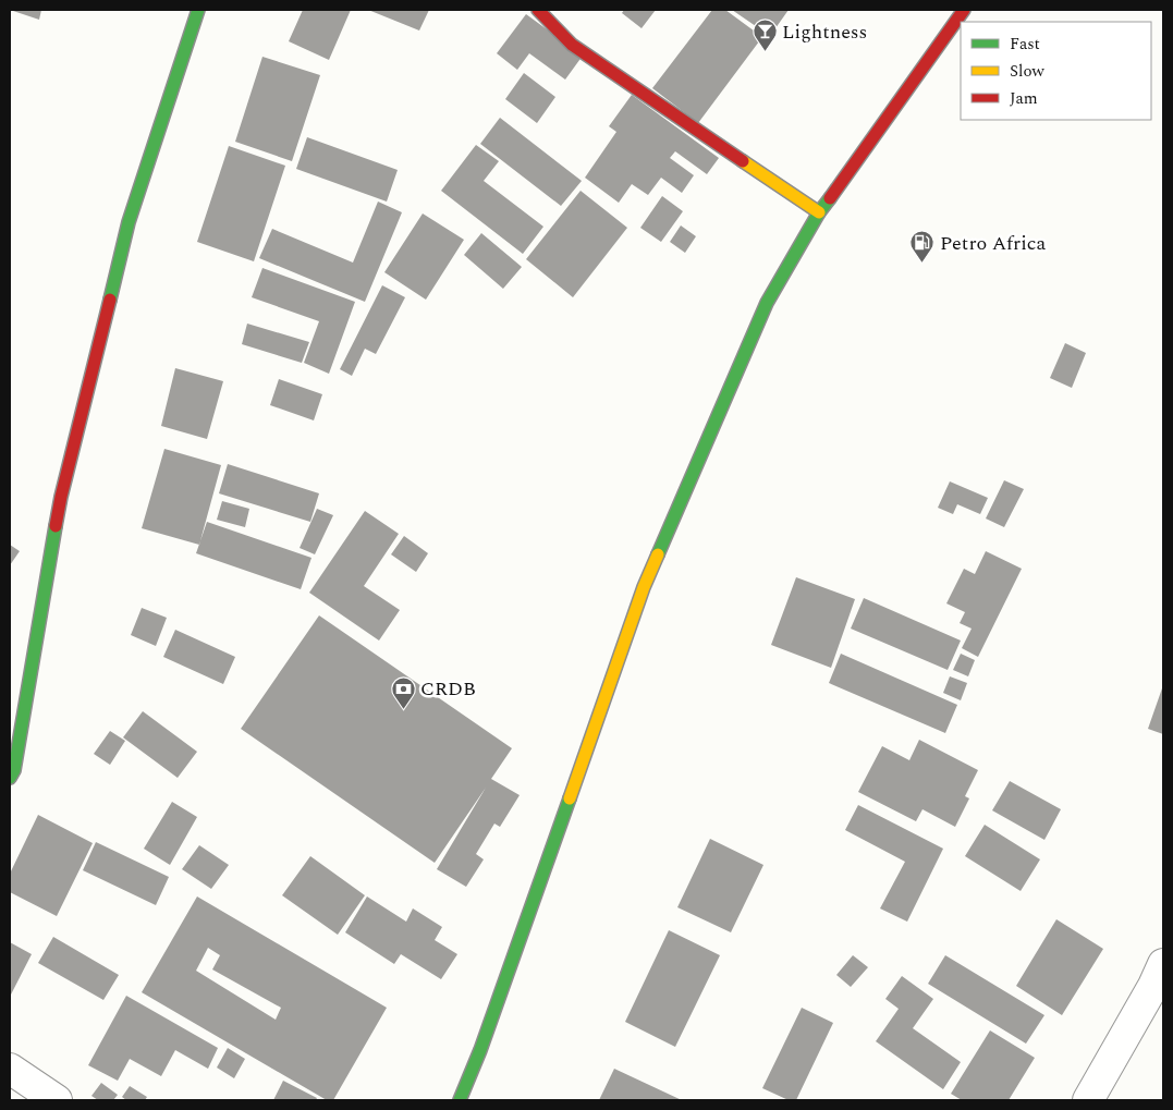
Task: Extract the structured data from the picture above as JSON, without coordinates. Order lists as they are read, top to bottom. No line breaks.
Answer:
{"places":{"bar":["Lightness"],"fuel station":["Petro Africa"],"bank":["CRDB"]},"legend":["Fast","Slow","Jam"]}
